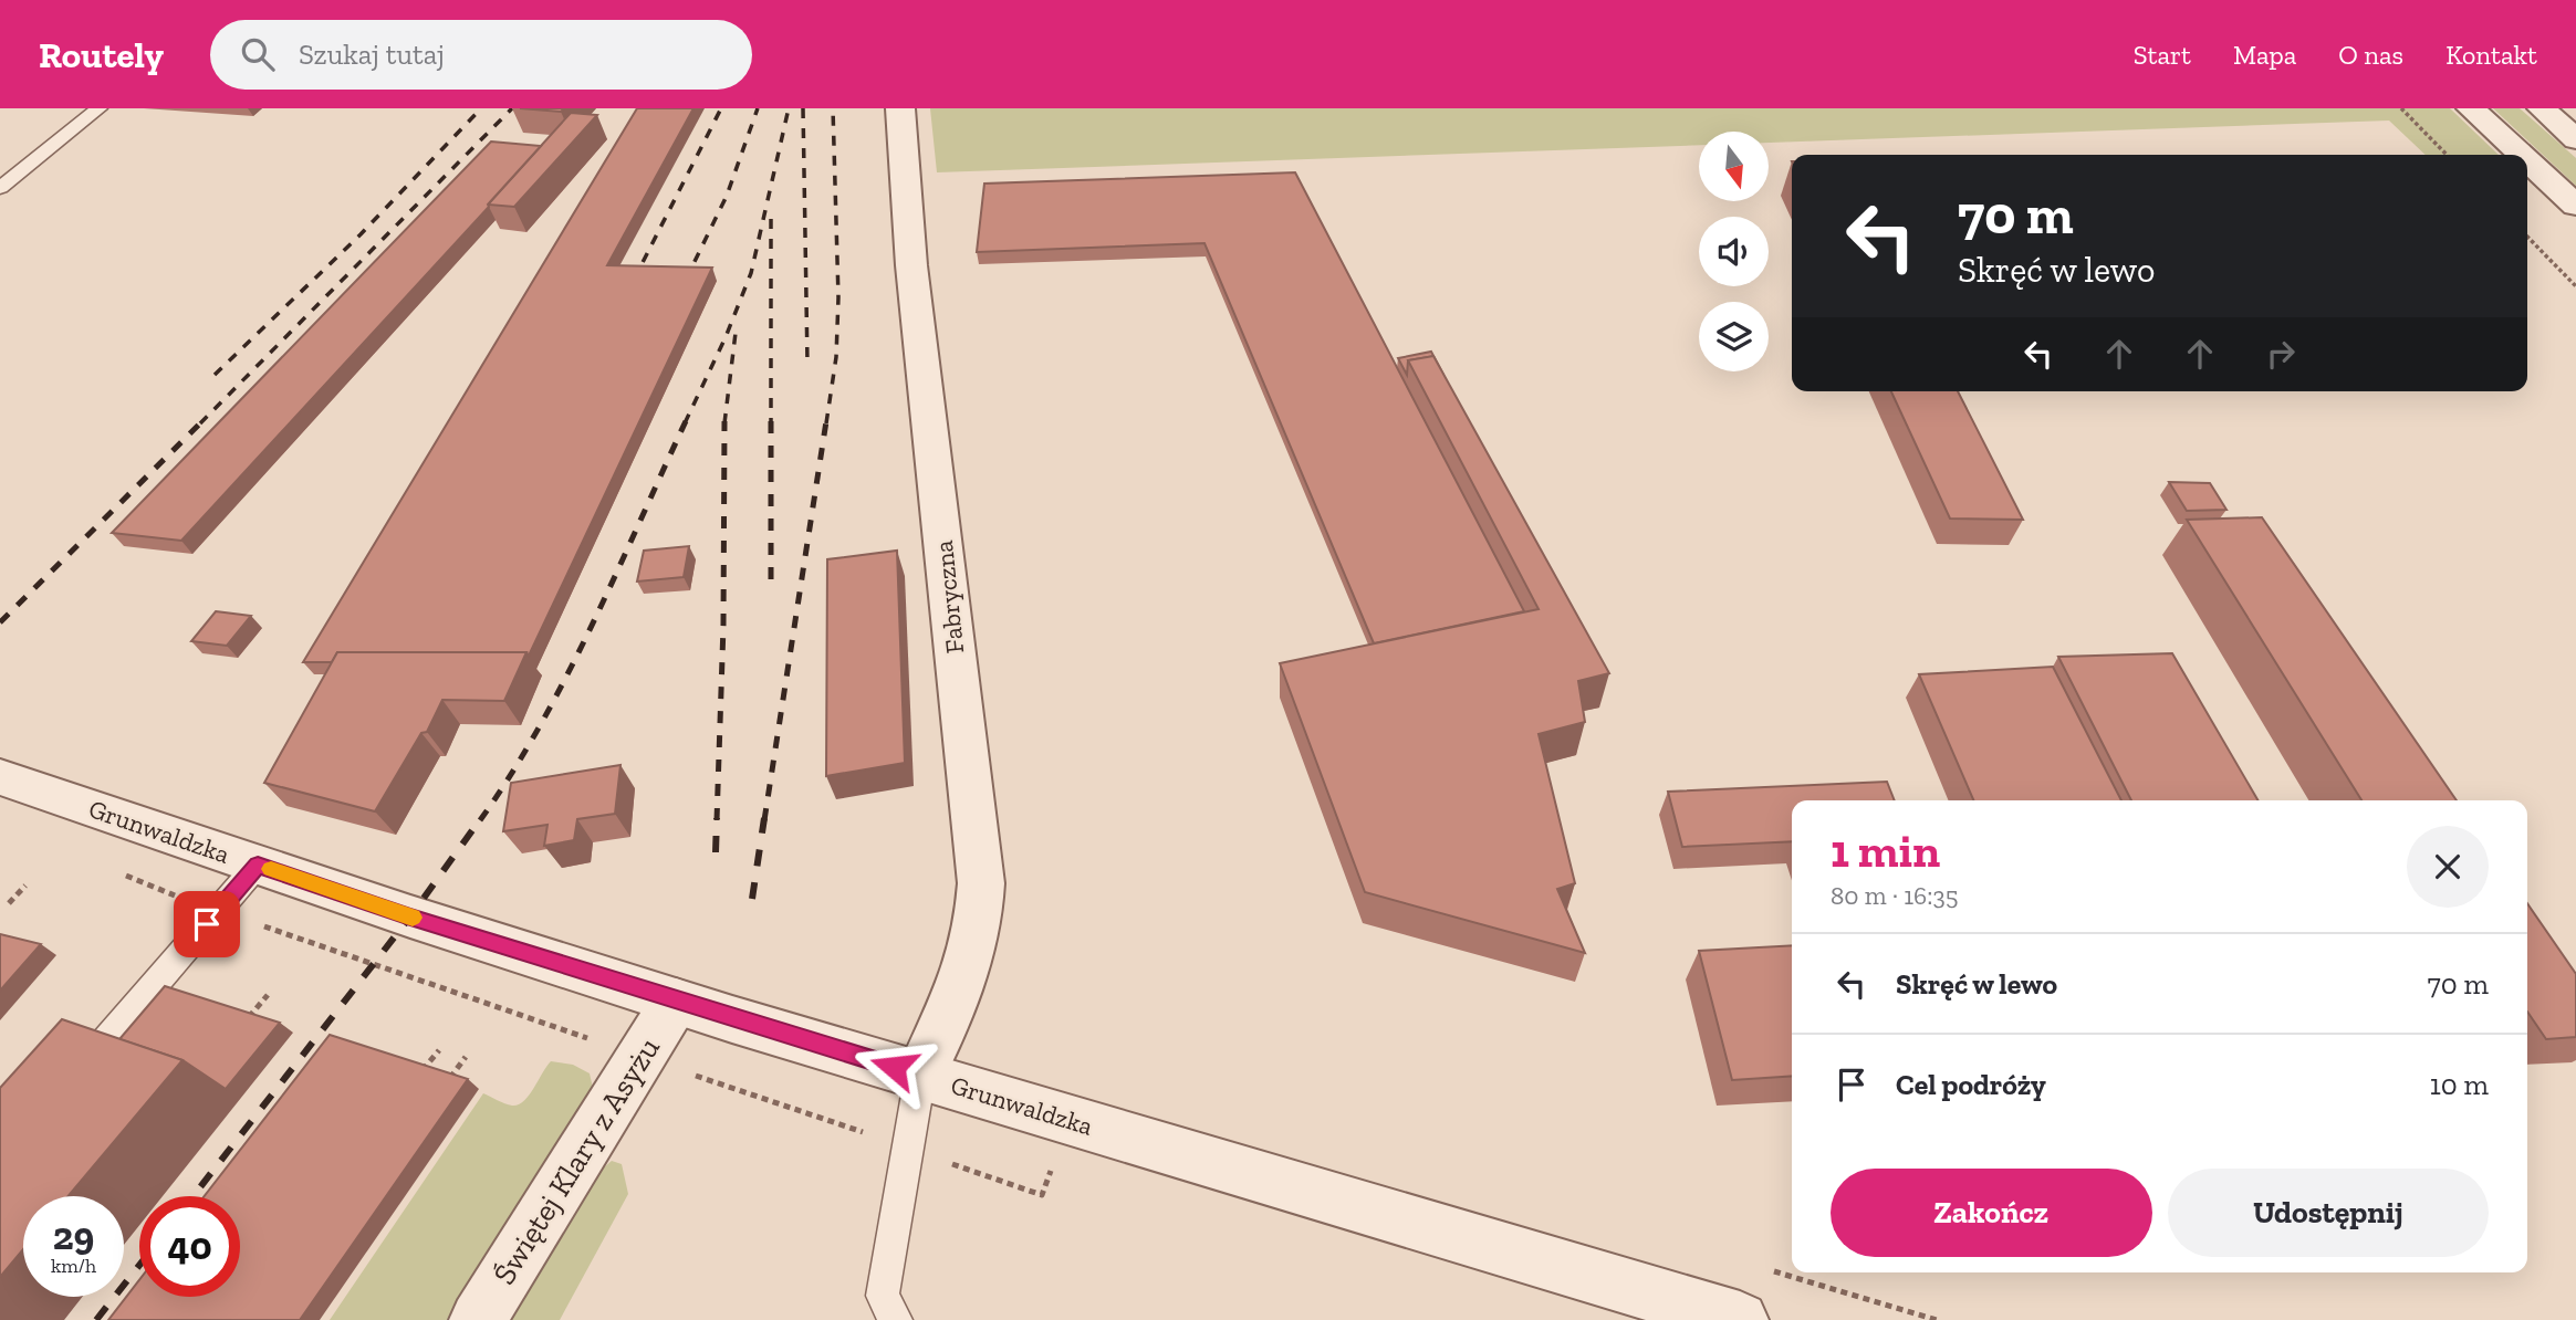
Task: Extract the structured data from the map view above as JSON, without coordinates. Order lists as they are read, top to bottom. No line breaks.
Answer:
{"streets":{"street":["Fabryczna","Grunwaldzka","Świętej Klary z Asyżu"]},"crossings":[["Fabryczna","Grunwaldzka"],["Grunwaldzka","Świętej Klary z Asyżu"]],"north":"bottom","page":{"header":"Routely","search":"Szukaj tutaj","nav":["Start","Mapa","O nas","Kontakt"],"turn":["70 m","Skręć w lewo"],"heading":["1 min","80 m · 16:35"],"list":[{"name":"Skręć w lewo","value":"70 m"},{"name":"Cel podróży","value":"10 m"}],"buttons":["Zakończ","Udostępnij"],"speed":"29 km/h","limit":"40"}}
